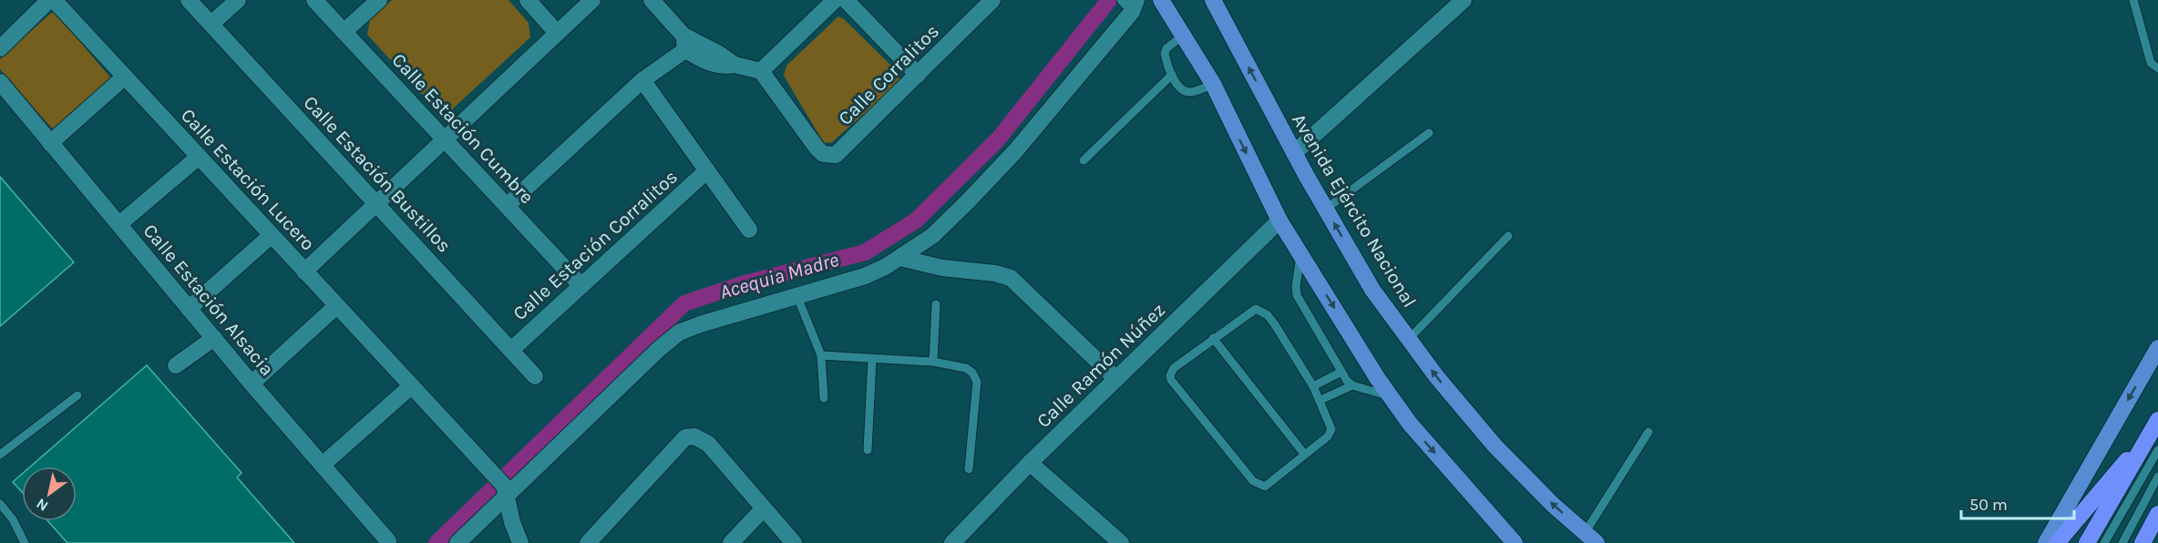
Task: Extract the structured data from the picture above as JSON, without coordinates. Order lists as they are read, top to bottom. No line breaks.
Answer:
{"streets":{"main road":["Avenida Ejército Nacional"],"street":["Calle Corralitos","Calle Estación Cumbre","Calle Estación Bustillos","Calle Estación Lucero","Calle Estación Corralitos","Calle Estación Alsacia","Calle Ramón Núñez"]},"crossings":[["Calle Estación Cumbre","Calle Estación Corralitos"],["Calle Estación Bustillos","Calle Estación Corralitos"]],"water":["Acequia Madre"],"scale_bar":"50 m","north":"bottom left"}
